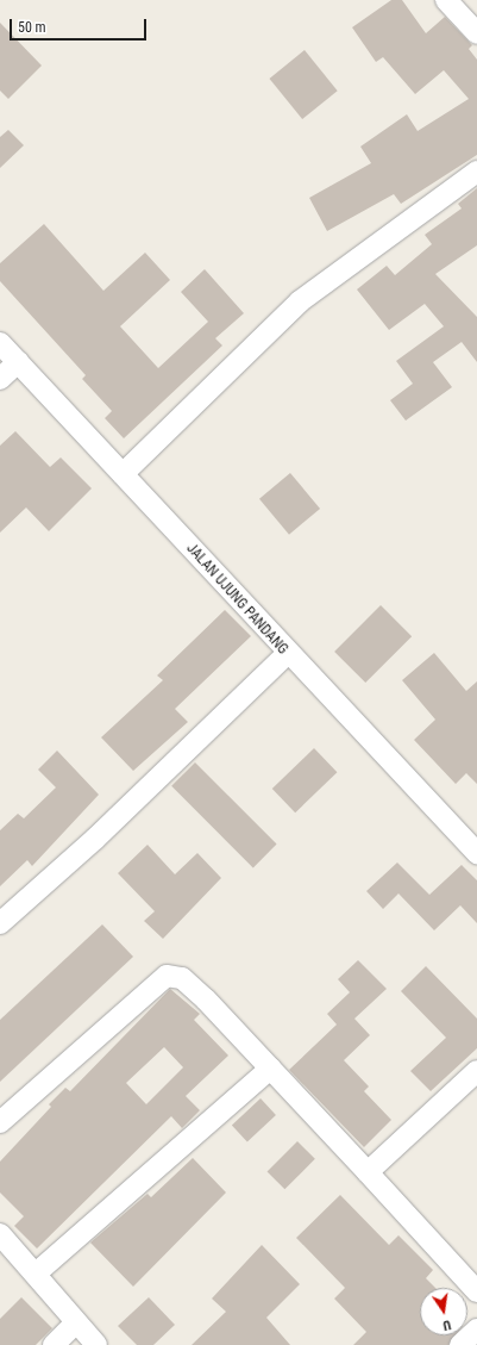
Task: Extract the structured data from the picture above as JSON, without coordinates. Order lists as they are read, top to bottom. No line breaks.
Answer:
{"streets":{"street":["JALAN UJUNG PANDANG"]},"scale_bar":"50 m","north":"bottom"}
